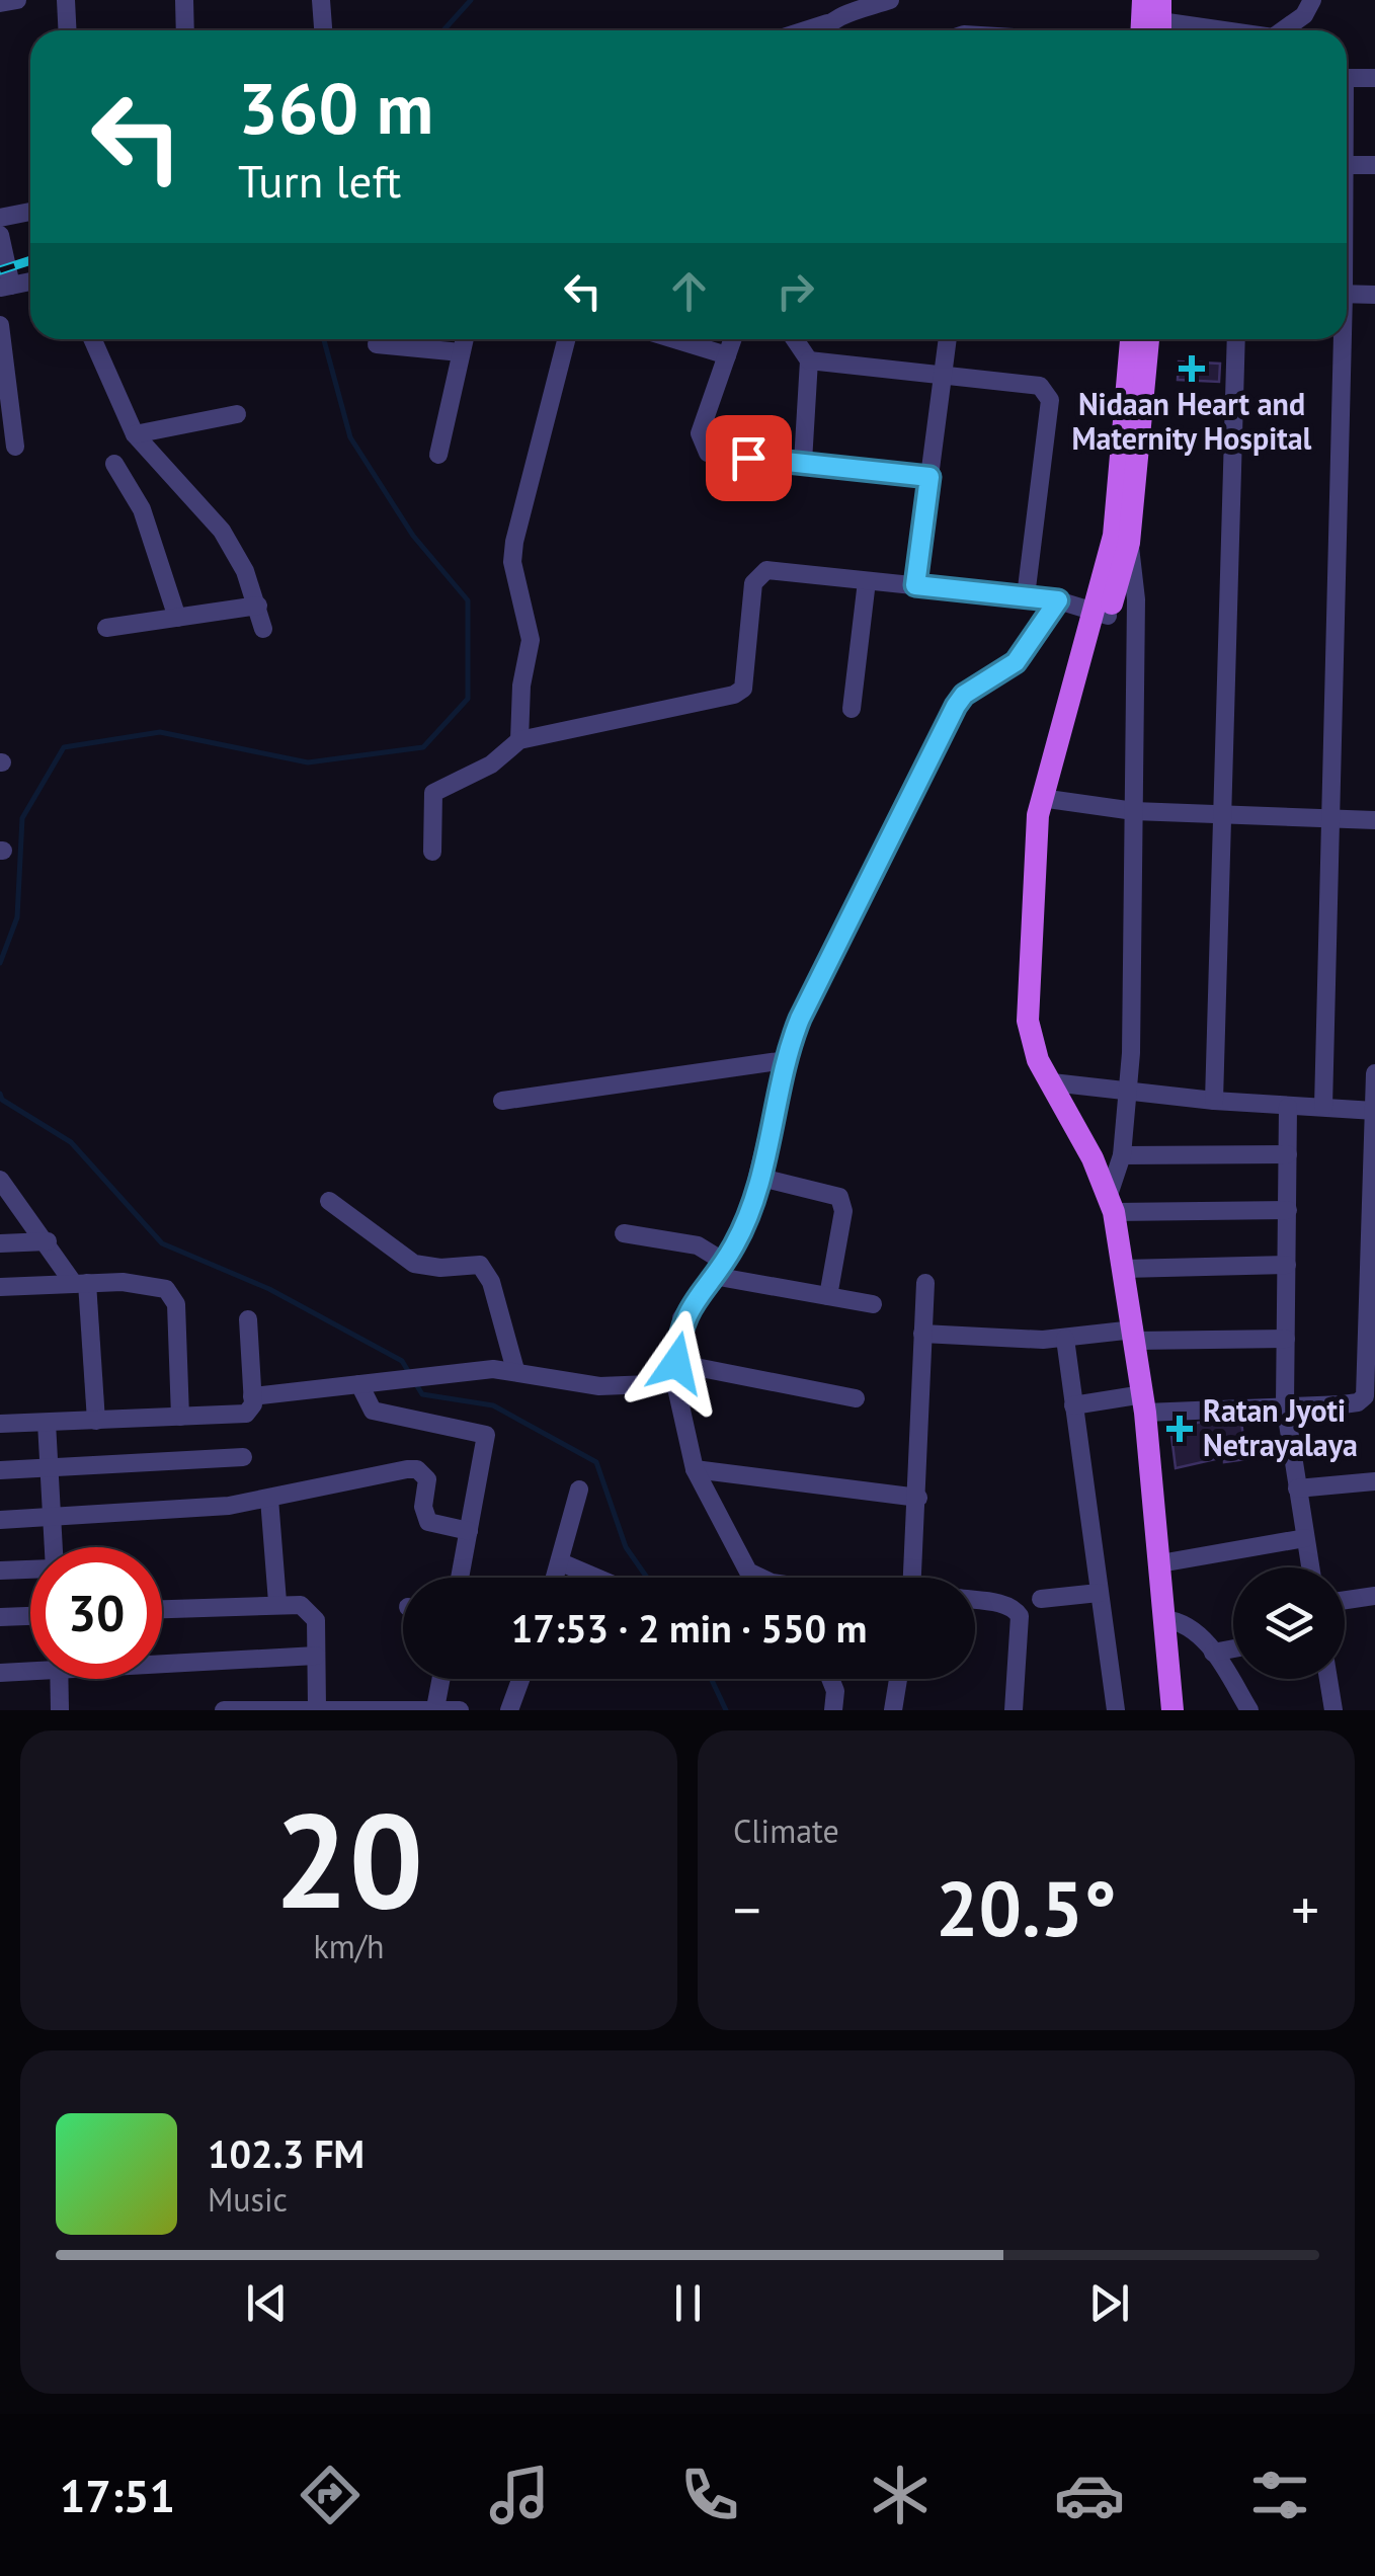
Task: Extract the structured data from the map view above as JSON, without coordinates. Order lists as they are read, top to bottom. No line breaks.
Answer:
{"places":{"health":["Nidaan Heart and Maternity Hospital","Ratan Jyoti Netrayalaya"]},"page":{"turn":["360 m","Turn left"],"limit":"30","trip":"17:53 · 2 min · 550 m","tile":[["20","km/h"],"Climate"],"heat":["−","20.5°","+"],"song":["102.3 FM","Music"],"tabs":"17:51"}}
